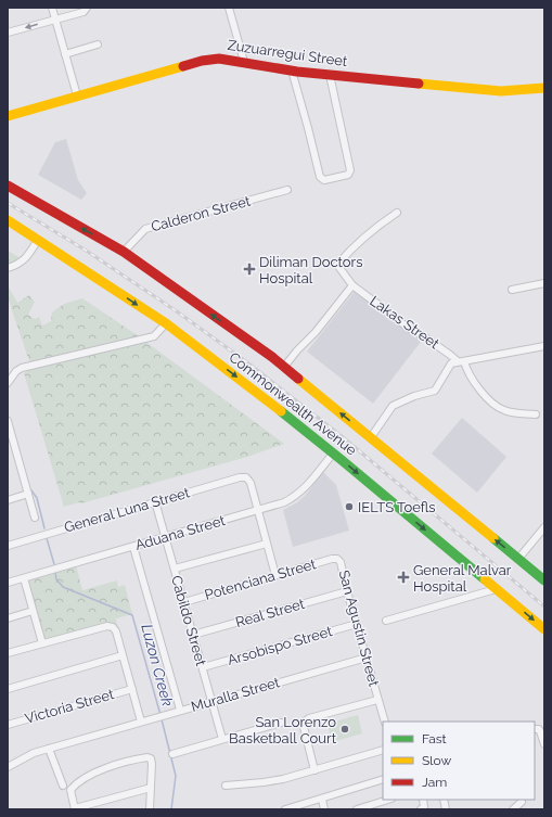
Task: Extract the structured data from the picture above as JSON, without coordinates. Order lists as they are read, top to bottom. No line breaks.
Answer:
{"streets":{"main road":["Zuzuarregui Street","Commonwealth Avenue"],"street":["Calderon Street","Lakas Street","General Luna Street","Aduana Street","Potenciana Street","Real Street","Cabildo Street","San Agustin Street","Arsobispo Street","Muralla Street","Victoria Street"]},"crossings":[["Calderon Street","Commonwealth Avenue"],["Commonwealth Avenue","Aduana Street"],["General Luna Street","Aduana Street"],["General Luna Street","Cabildo Street"],["Aduana Street","Cabildo Street"],["Potenciana Street","Cabildo Street"],["Potenciana Street","San Agustin Street"],["Real Street","Cabildo Street"],["Real Street","San Agustin Street"],["Cabildo Street","Arsobispo Street"],["Cabildo Street","Muralla Street"],["San Agustin Street","Arsobispo Street"],["San Agustin Street","Muralla Street"]],"water":["Luzon Creek"],"places":{"health":["Diliman Doctors Hospital","General Malvar Hospital"],"other":["IELTS Toefls","San Lorenzo Basketball Court"]},"legend":["Fast","Slow","Jam"]}
